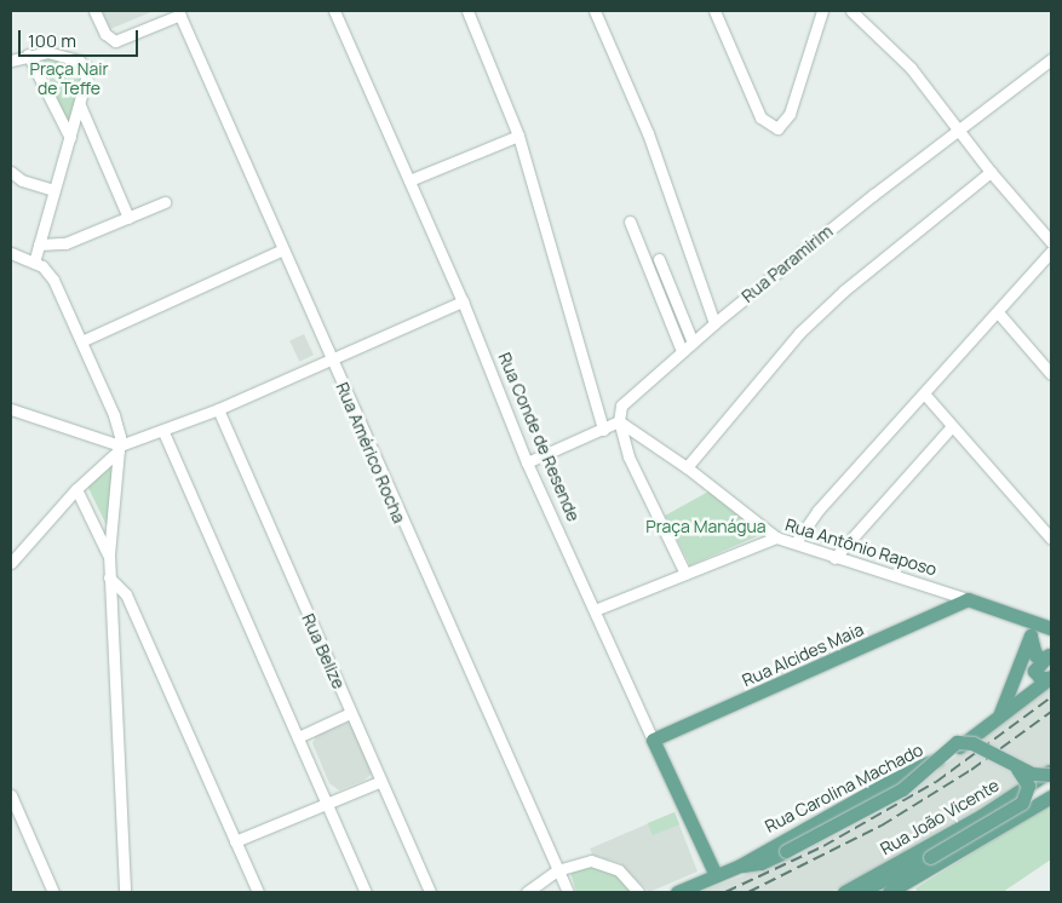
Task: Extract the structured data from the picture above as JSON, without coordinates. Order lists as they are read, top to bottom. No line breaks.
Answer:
{"streets":{"main road":["Rua Conde de Resende","Rua Antônio Raposo","Rua Alcides Maia","Rua Carolina Machado","Rua João Vicente"],"street":["Rua Paramirim","Rua Américo Rocha","Rua Belize"]},"crossings":[["Rua Conde de Resende","Rua Antônio Raposo"],["Rua Conde de Resende","Rua Alcides Maia"],["Rua Conde de Resende","Rua Carolina Machado"],["Rua Antônio Raposo","Rua Alcides Maia"]],"parks":["Praça Nair de Teffe","Praça Manágua"],"scale_bar":"100 m"}
